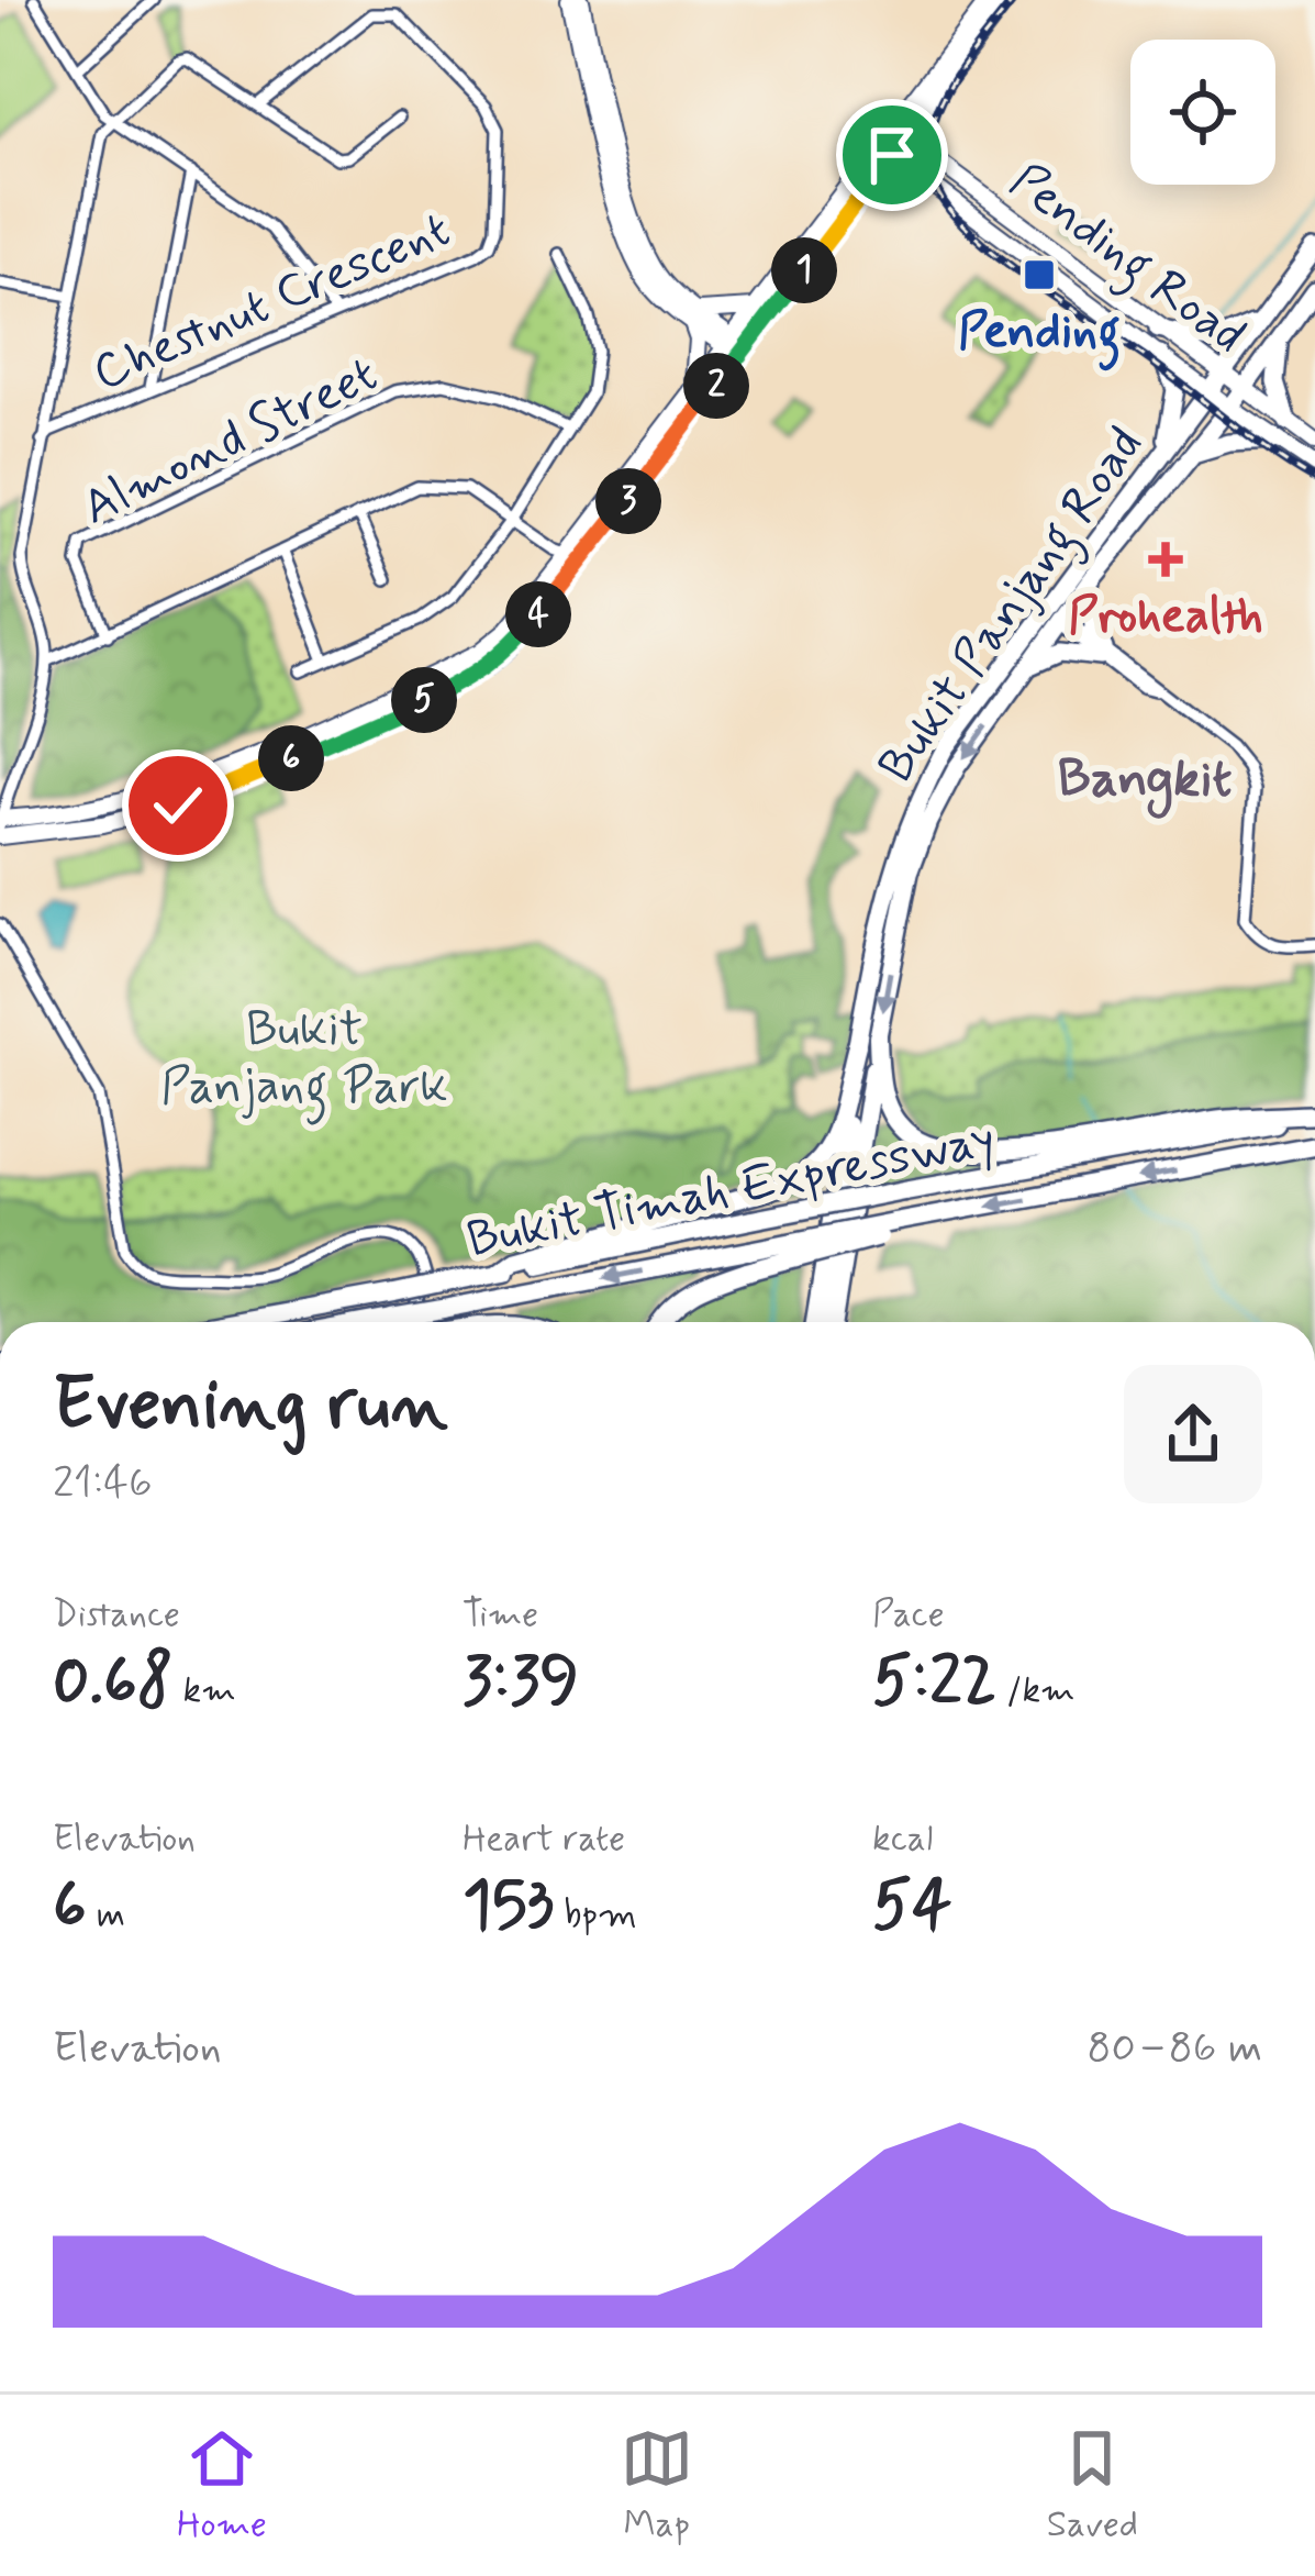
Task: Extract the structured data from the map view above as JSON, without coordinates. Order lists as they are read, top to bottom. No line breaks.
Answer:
{"streets":{"highway":["Bukit Timah Expressway"],"main road":["Pending Road","Bukit Panjang Road"],"street":["Chestnut Crescent","Almond Street"]},"crossings":[["Pending Road","Bukit Panjang Road"]],"districts":["Bangkit"],"parks":["Bukit Panjang Park"],"places":{"transit":["Pending"],"health":["Prohealth"]},"page":{"pins":["1","2","3","4","5","6"],"heading":["Evening run","21:46"],"stats":[["Distance","0.68 km"],["Time","3:39"],["Pace","5:22 /km"],["Elevation","6 m"],["Heart rate","153 bpm"],["kcal","54"]],"chart":["Elevation","80–86 m"],"tabs":["Home","Map","Saved"]}}
